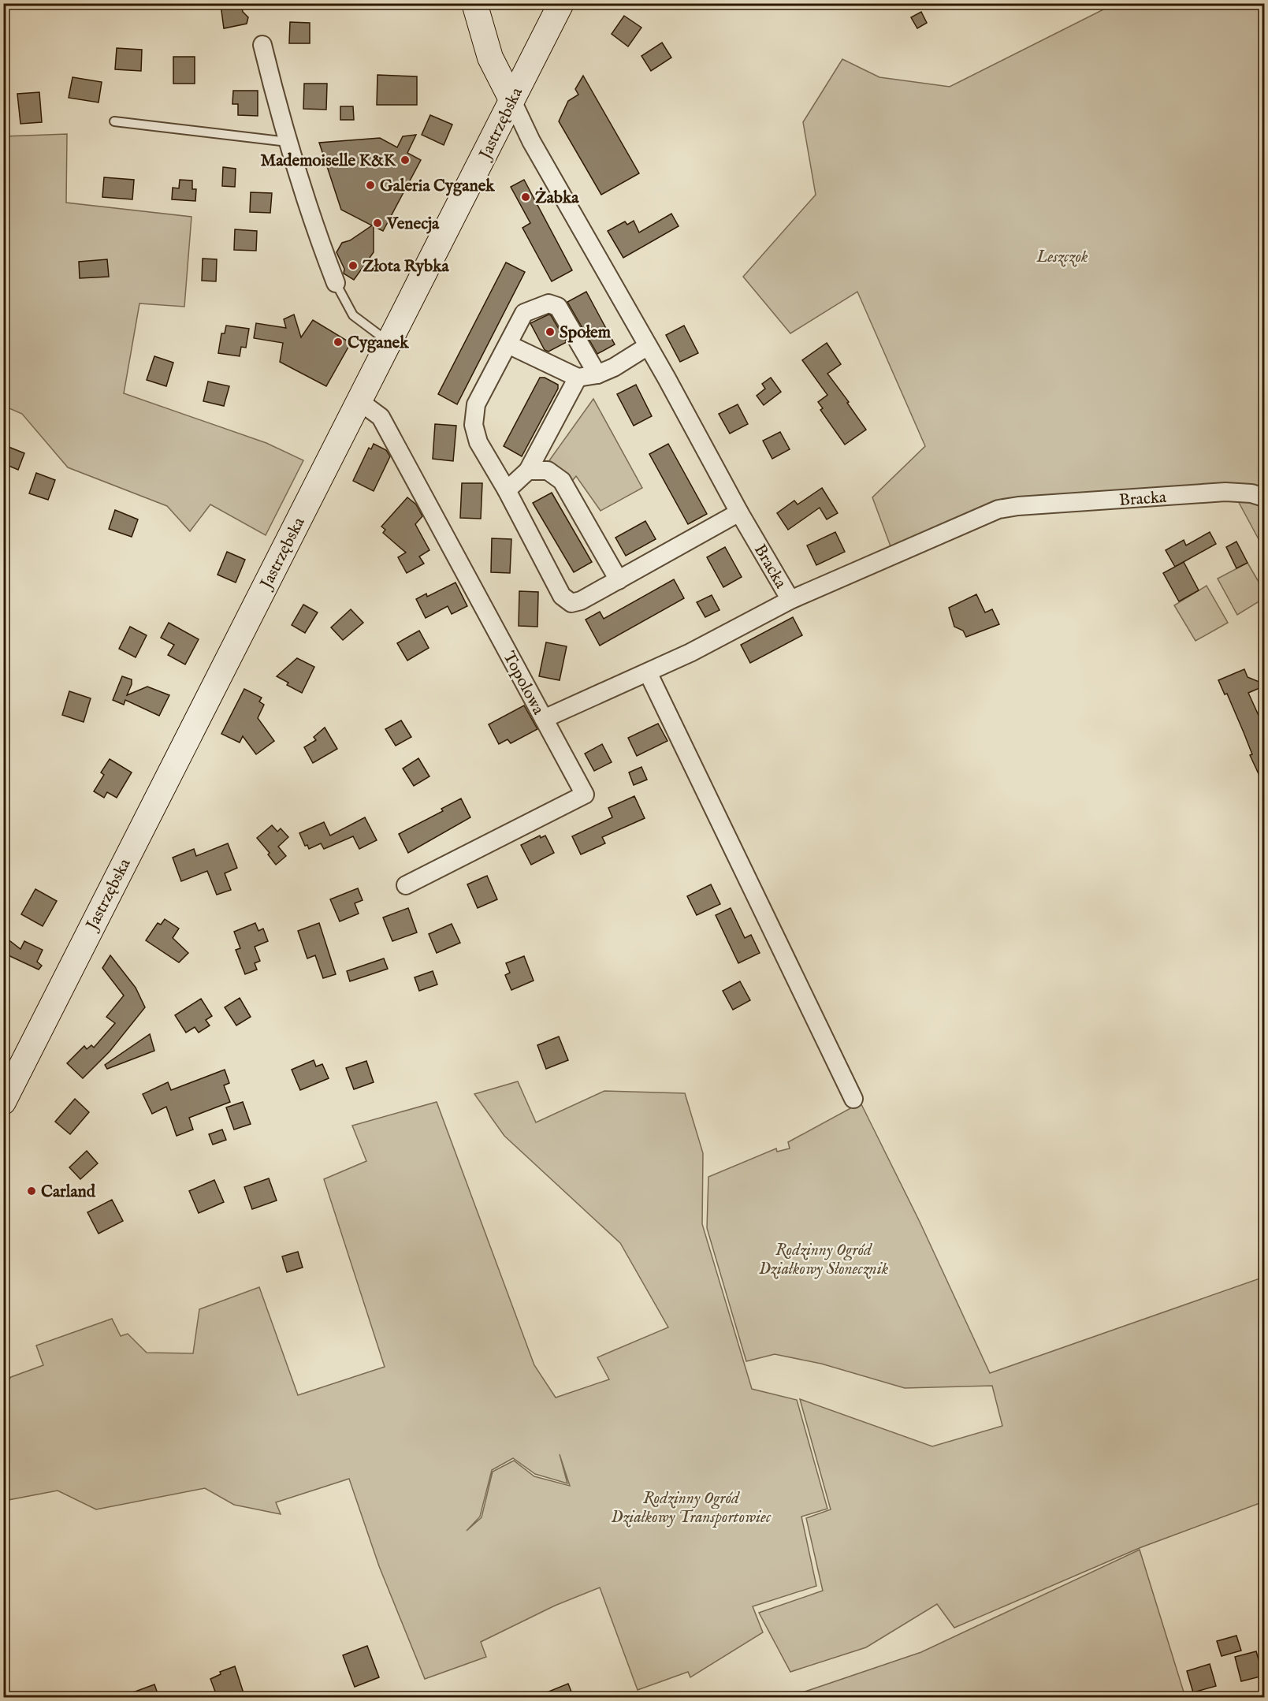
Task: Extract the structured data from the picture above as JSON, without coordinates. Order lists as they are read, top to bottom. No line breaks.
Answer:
{"streets":{"main road":["Jastrzębska"],"street":["Bracka","Topolowa"]},"crossings":[["Jastrzębska","Bracka"],["Jastrzębska","Topolowa"]],"parks":["Leszczok","Rodzinny Ogród Działkowy Słonecznik","Rodzinny Ogród Działkowy Transportowiec"],"places":["Mademoiselle K&K","Galeria Cyganek","Żabka","Venecja","Złota Rybka","Społem","Cyganek","Carland"]}
